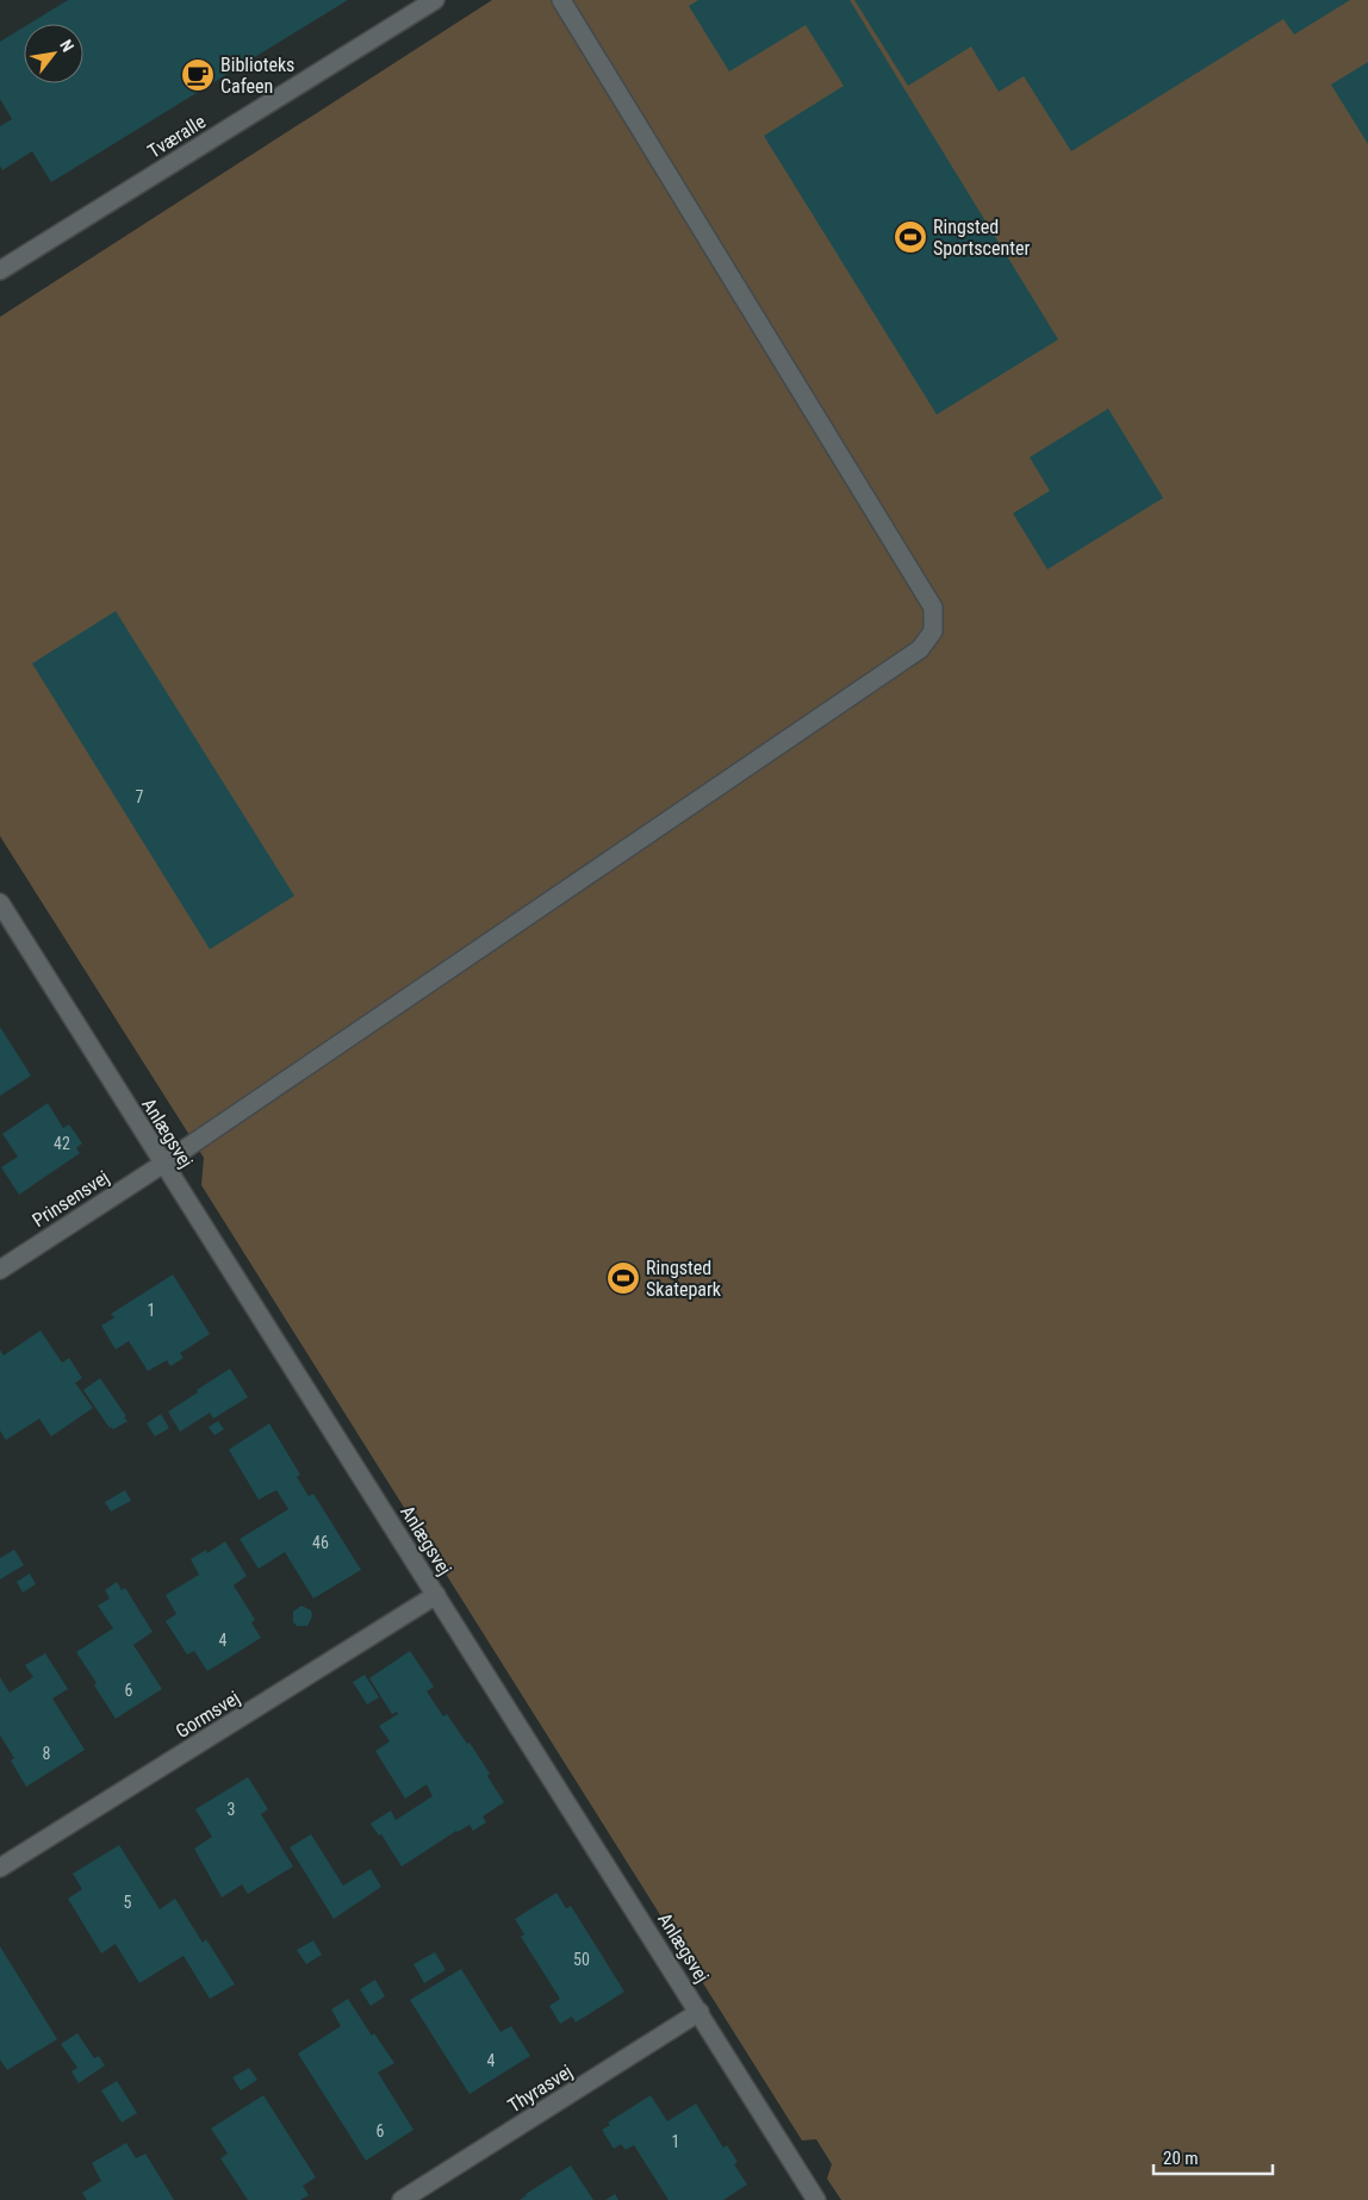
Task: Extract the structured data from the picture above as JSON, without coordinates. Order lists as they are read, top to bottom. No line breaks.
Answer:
{"streets":{"street":["Tværalle","Anlægsvej","Prinsensvej","Gormsvej","Thyrasvej"]},"crossings":[["Anlægsvej","Prinsensvej"],["Anlægsvej","Gormsvej"],["Anlægsvej","Thyrasvej"]],"places":{"cafe":["Biblioteks Cafeen"],"sports":["Ringsted Sportscenter","Ringsted Skatepark"]},"house_numbers":["7","42","1","46","4","6","8","3","5","50","4","6","1"],"scale_bar":"20 m","north":"top right"}
